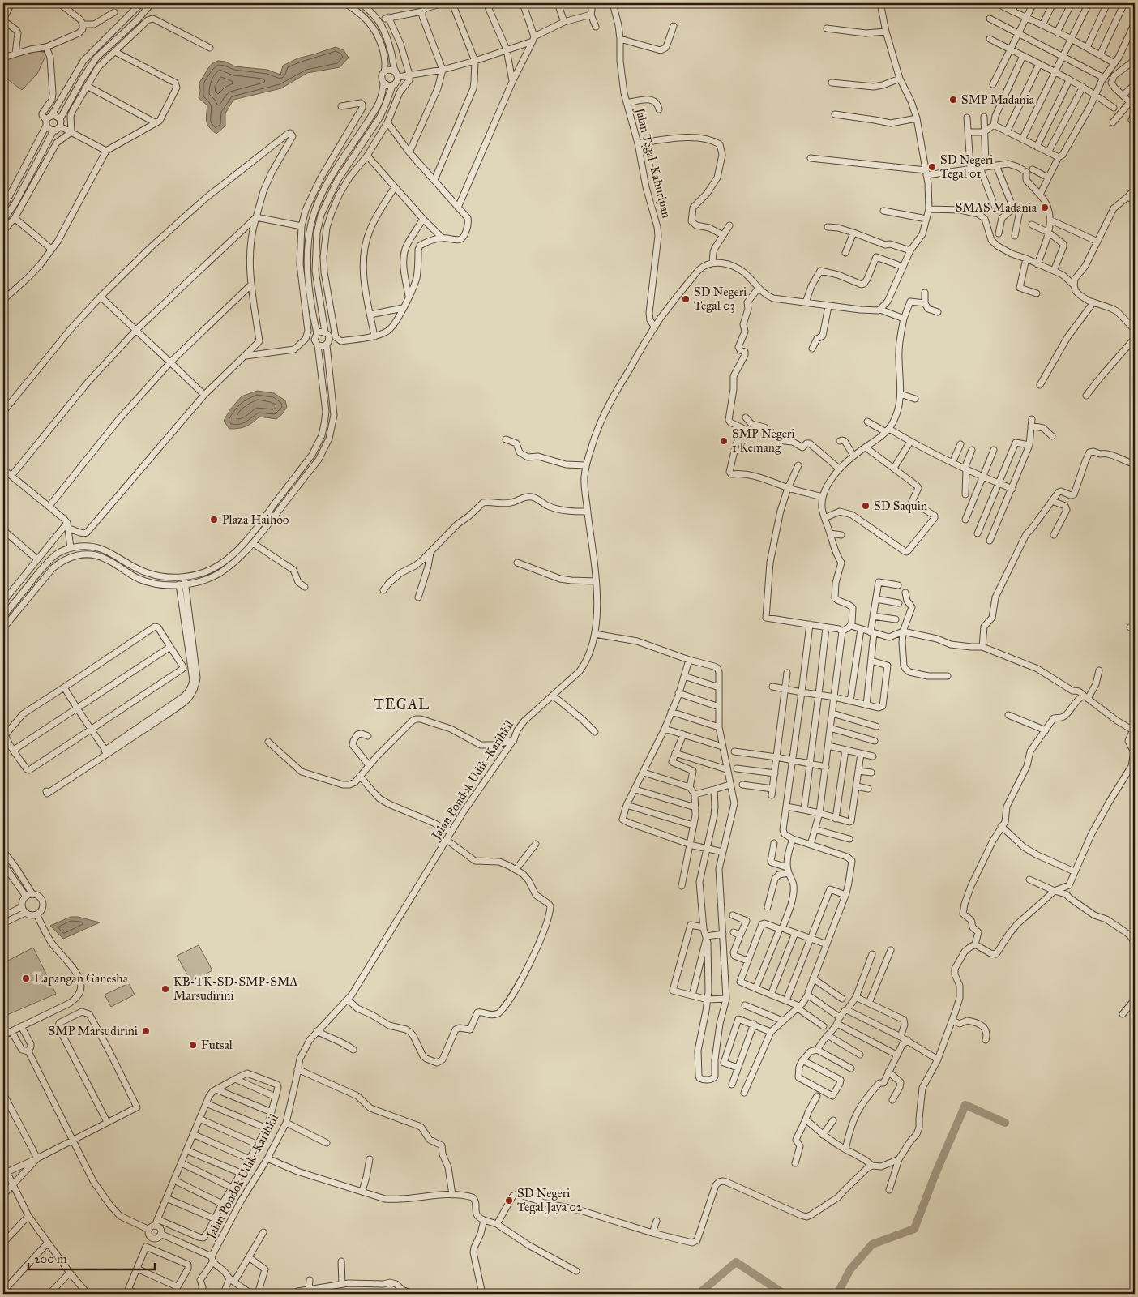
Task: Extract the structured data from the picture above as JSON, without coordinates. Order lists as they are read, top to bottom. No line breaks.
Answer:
{"streets":{"street":["Jalan Tegal–Kahuripan","Jalan Pondok Udik–Karihkil"]},"crossings":[["Jalan Tegal–Kahuripan","Jalan Pondok Udik–Karihkil"]],"districts":["TEGAL"],"places":["SMP Madania","SD Negeri Tegal 01","SMAS Madania","SD Negeri Tegal 03","SMP Negeri 1 Kemang","SD Saquin","Plaza Haihoo","Lapangan Ganesha","KB-TK-SD-SMP-SMA Marsudirini","SMP Marsudirini","Futsal","SD Negeri Tegal Jaya 02"],"scale_bar":"200 m"}
